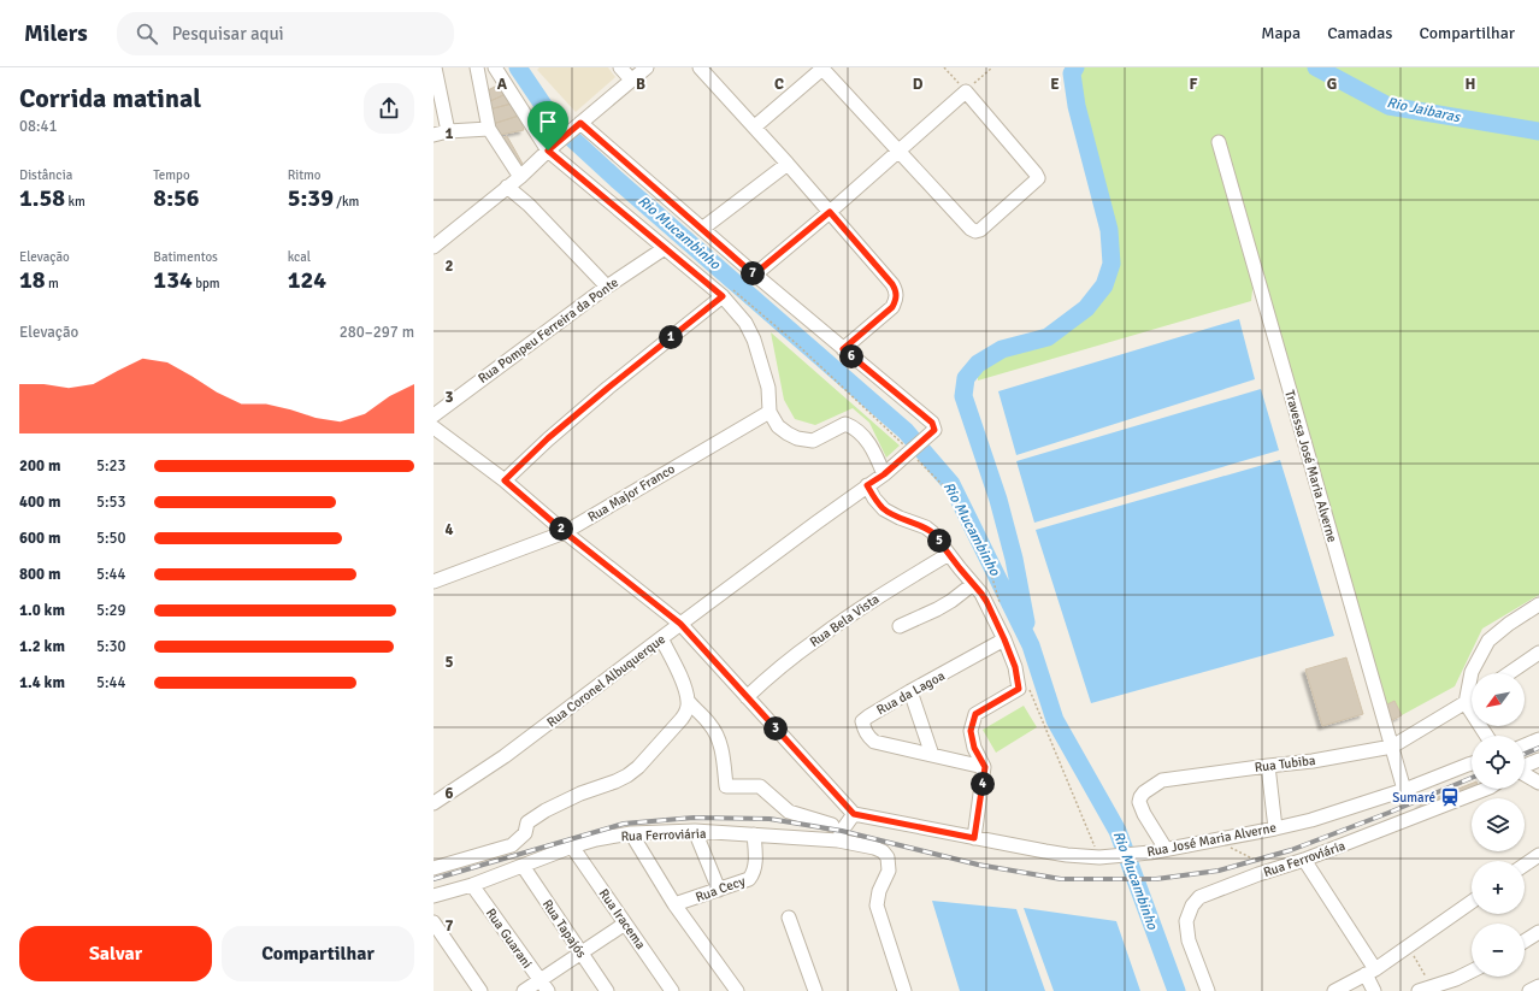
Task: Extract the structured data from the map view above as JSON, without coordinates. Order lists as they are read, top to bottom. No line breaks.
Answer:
{"streets":{"street":["Rua Pompeu Ferreira da Ponte","Travessa José Maria Alverne","Rua Major Franco","Rua Bela Vista","Rua Coronel Albuquerque","Rua da Lagoa","Rua Tubiba","Rua Ferroviária","Rua José Maria Alverne","Rua Cecy","Rua Iracema","Rua Tapajós","Rua Guarani"]},"crossings":[["Travessa José Maria Alverne","Rua Tubiba"],["Travessa José Maria Alverne","Rua José Maria Alverne"],["Rua Tubiba","Rua José Maria Alverne"],["Rua Ferroviária","Rua Cecy"],["Rua Ferroviária","Rua Iracema"],["Rua Ferroviária","Rua Tapajós"],["Rua Ferroviária","Rua Guarani"]],"water":["Rio Jaibaras","Rio Mucambinho"],"places":{"station":["Sumaré"]},"north":"bottom left","page":{"header":"Milers","search":"Pesquisar aqui","nav":["Mapa","Camadas","Compartilhar"],"heading":["Corrida matinal","08:41"],"stats":[["Distância","1.58 km"],["Tempo","8:56"],["Ritmo","5:39 /km"],["Elevação","18 m"],["Batimentos","134 bpm"],["kcal","124"]],"pins":["7","1","6","2","5","3","4"],"chart":["Elevação","280–297 m"],"list":[{"name":"200 m","note":"5:23"},{"name":"400 m","note":"5:53"},{"name":"600 m","note":"5:50"},{"name":"800 m","note":"5:44"},{"name":"1.0 km","note":"5:29"},{"name":"1.2 km","note":"5:30"},{"name":"1.4 km","note":"5:44"}],"map_buttons":["+","−"],"buttons":["Salvar","Compartilhar"]},"grid":{"columns":["A","B","C","D","E","F","G","H"],"rows":["1","2","3","4","5","6","7"]}}
